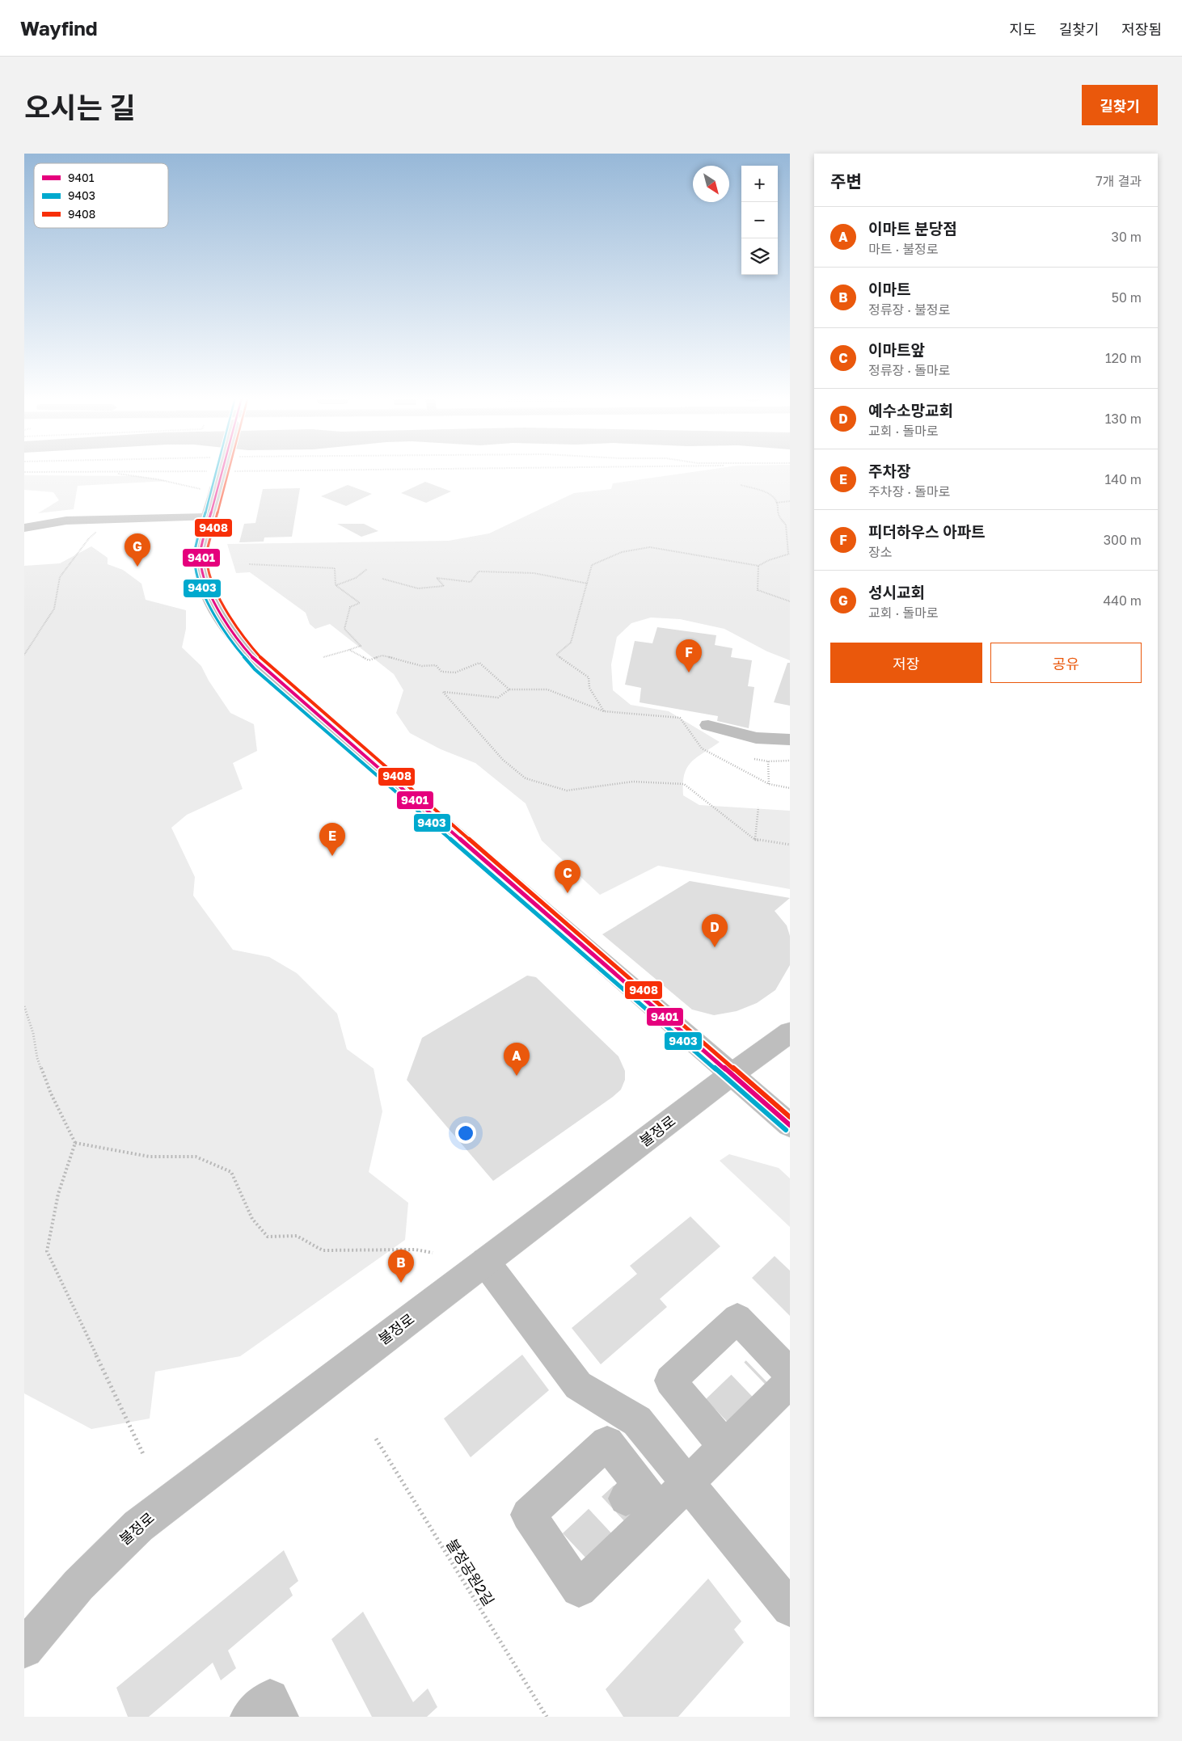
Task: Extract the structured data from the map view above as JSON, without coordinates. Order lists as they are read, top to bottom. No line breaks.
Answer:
{"streets":{"main road":["불정로"],"path":["불정공원2길"]},"lines":["transit line 9401","transit line 9403","transit line 9408"],"legend":["9401","9403","9408"],"north":"bottom right","page":{"header":"Wayfind","nav":["지도","길찾기","저장됨"],"title":"오시는 길","buttons":["길찾기",["저장","공유"]],"heading":["주변","7개 결과"],"map_buttons":["+","−"],"list":[{"mark":"A","name":"이마트 분당점","note":"마트 · 불정로","value":"30 m"},{"mark":"B","name":"이마트","note":"정류장 · 불정로","value":"50 m"},{"mark":"C","name":"이마트앞","note":"정류장 · 돌마로","value":"120 m"},{"mark":"D","name":"예수소망교회","note":"교회 · 돌마로","value":"130 m"},{"mark":"E","name":"주차장","note":"주차장 · 돌마로","value":"140 m"},{"mark":"F","name":"피더하우스 아파트","note":"장소","value":"300 m"},{"mark":"G","name":"성시교회","note":"교회 · 돌마로","value":"440 m"}],"pins":["G","F","E","C","D","A","B"]}}
